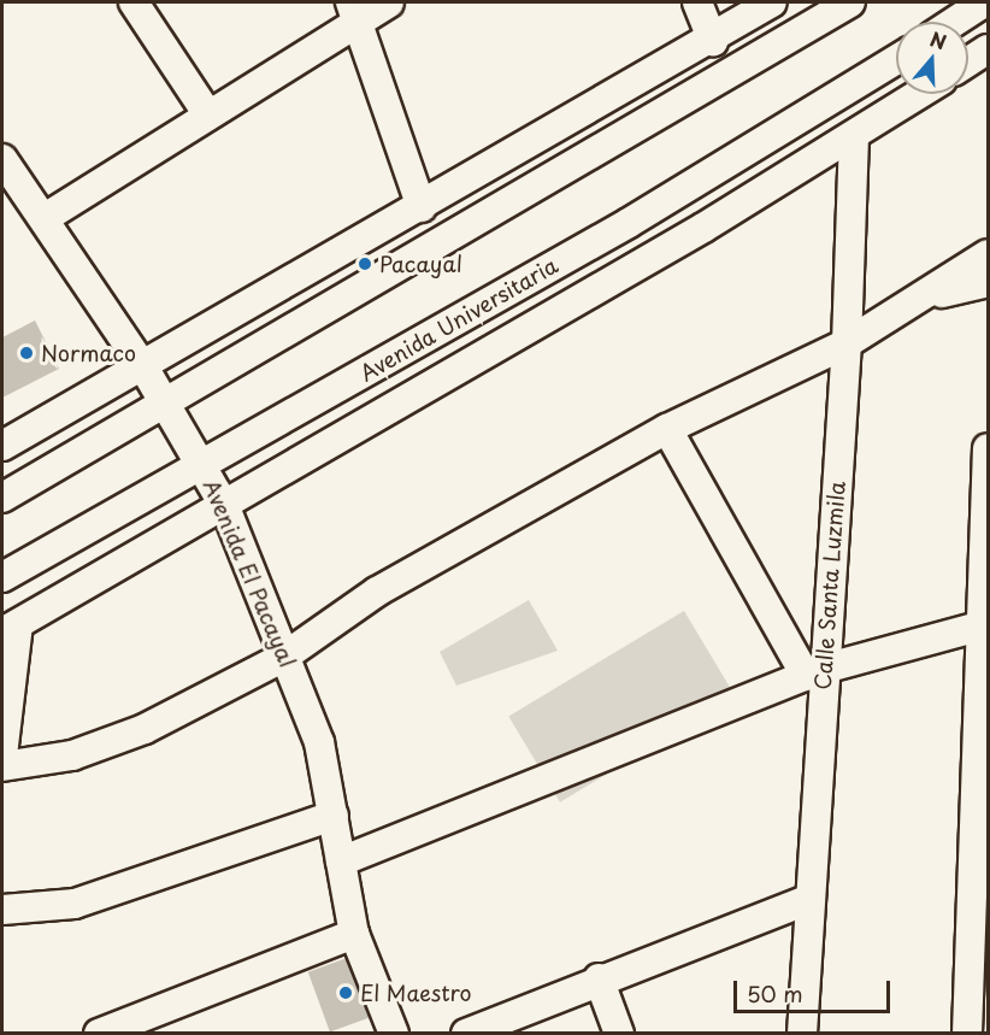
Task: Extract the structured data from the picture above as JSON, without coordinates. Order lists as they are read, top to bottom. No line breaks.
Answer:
{"streets":{"street":["Avenida Universitaria","Avenida El Pacayal","Calle Santa Luzmila"]},"crossings":[["Avenida Universitaria","Avenida El Pacayal"]],"places":["Pacayal","Normaco","El Maestro"],"scale_bar":"50 m","north":"top"}
